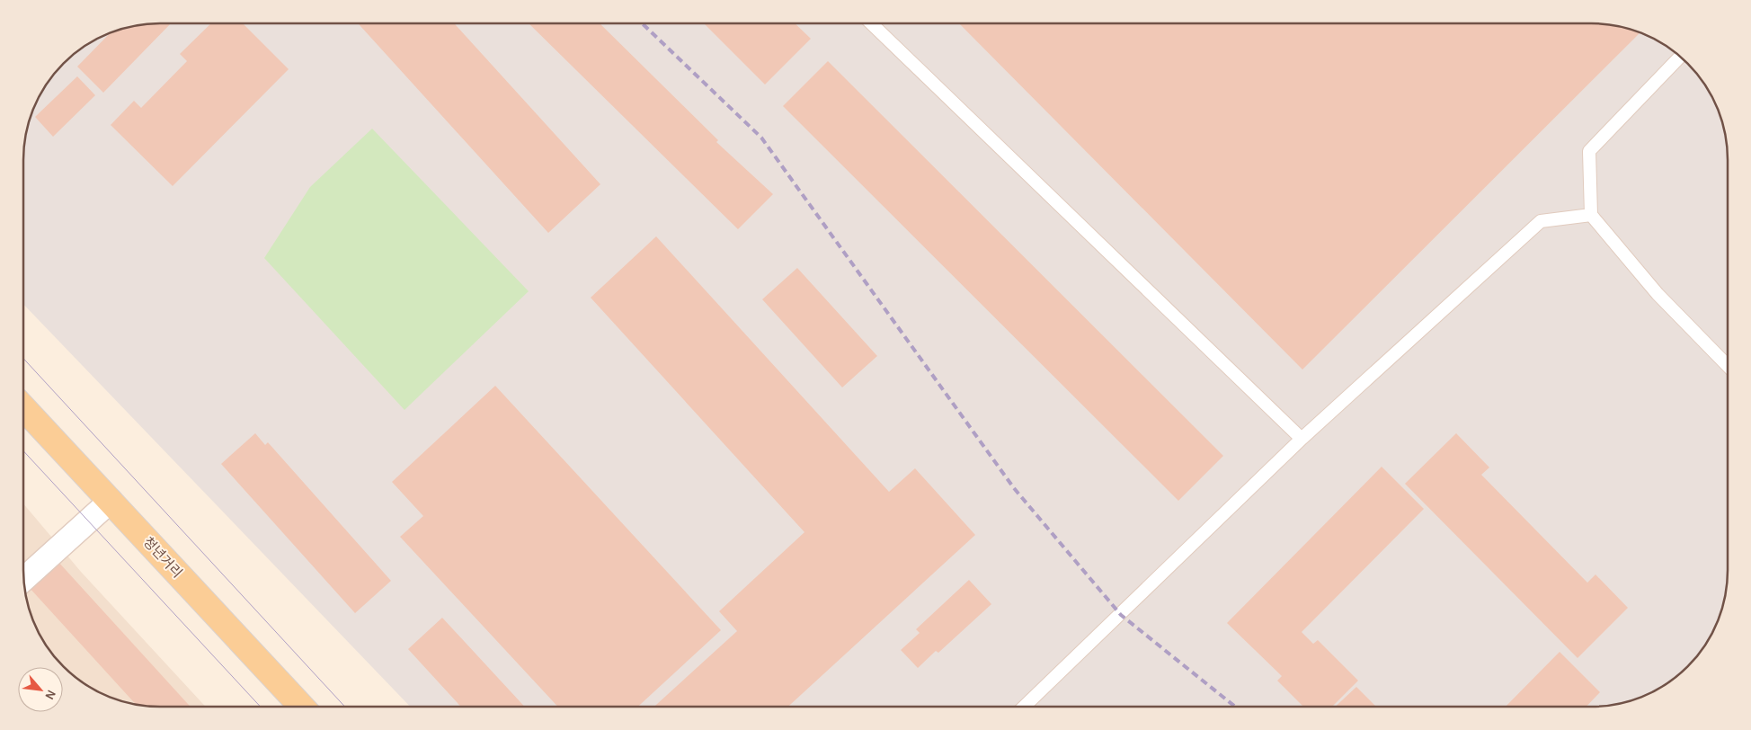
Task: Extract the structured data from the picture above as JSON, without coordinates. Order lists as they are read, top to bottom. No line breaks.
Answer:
{"streets":{"main road":["청년거리"]},"north":"bottom right"}
